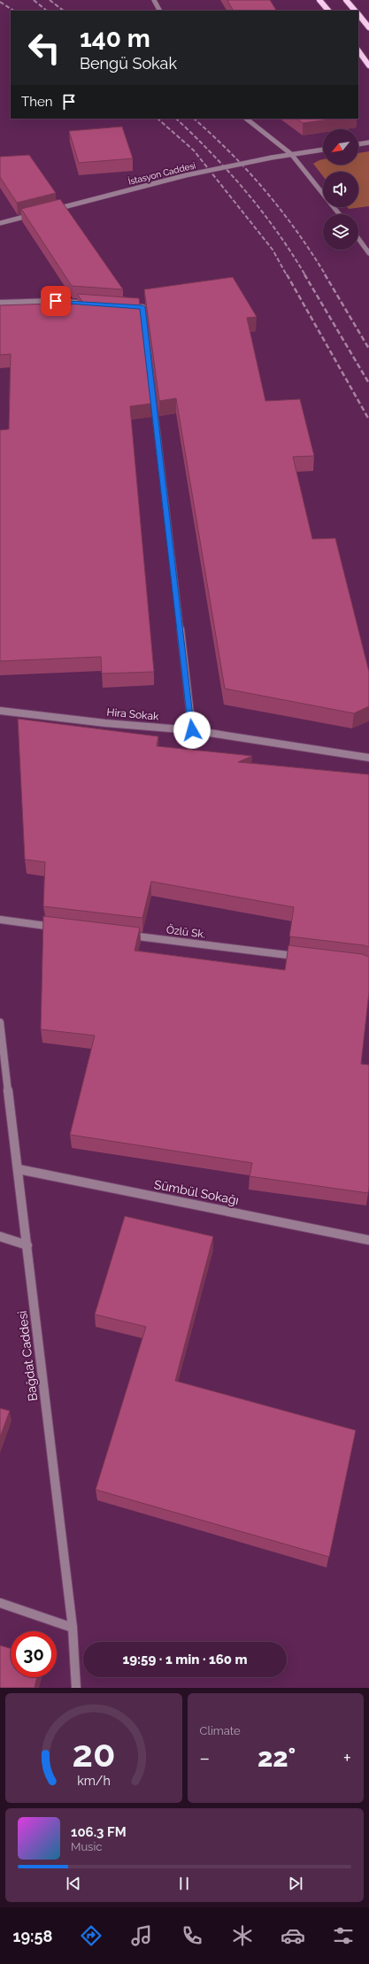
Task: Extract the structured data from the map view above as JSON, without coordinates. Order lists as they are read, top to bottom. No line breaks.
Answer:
{"streets":{"street":["İstasyon Caddesi","Hira Sokak","Özlü Sk.","Sümbül Sokağı","Bağdat Caddesi"]},"crossings":[["Sümbül Sokağı","Bağdat Caddesi"]],"north":"bottom left","page":{"turn":["140 m","Bengü Sokak"],"then":"Then","limit":"30","trip":"19:59 · 1 min · 160 m","tile":"Climate","heat":["−","22°","+"],"song":["106.3 FM","Music"],"tabs":"19:58","gauge":["20","km/h"]}}
